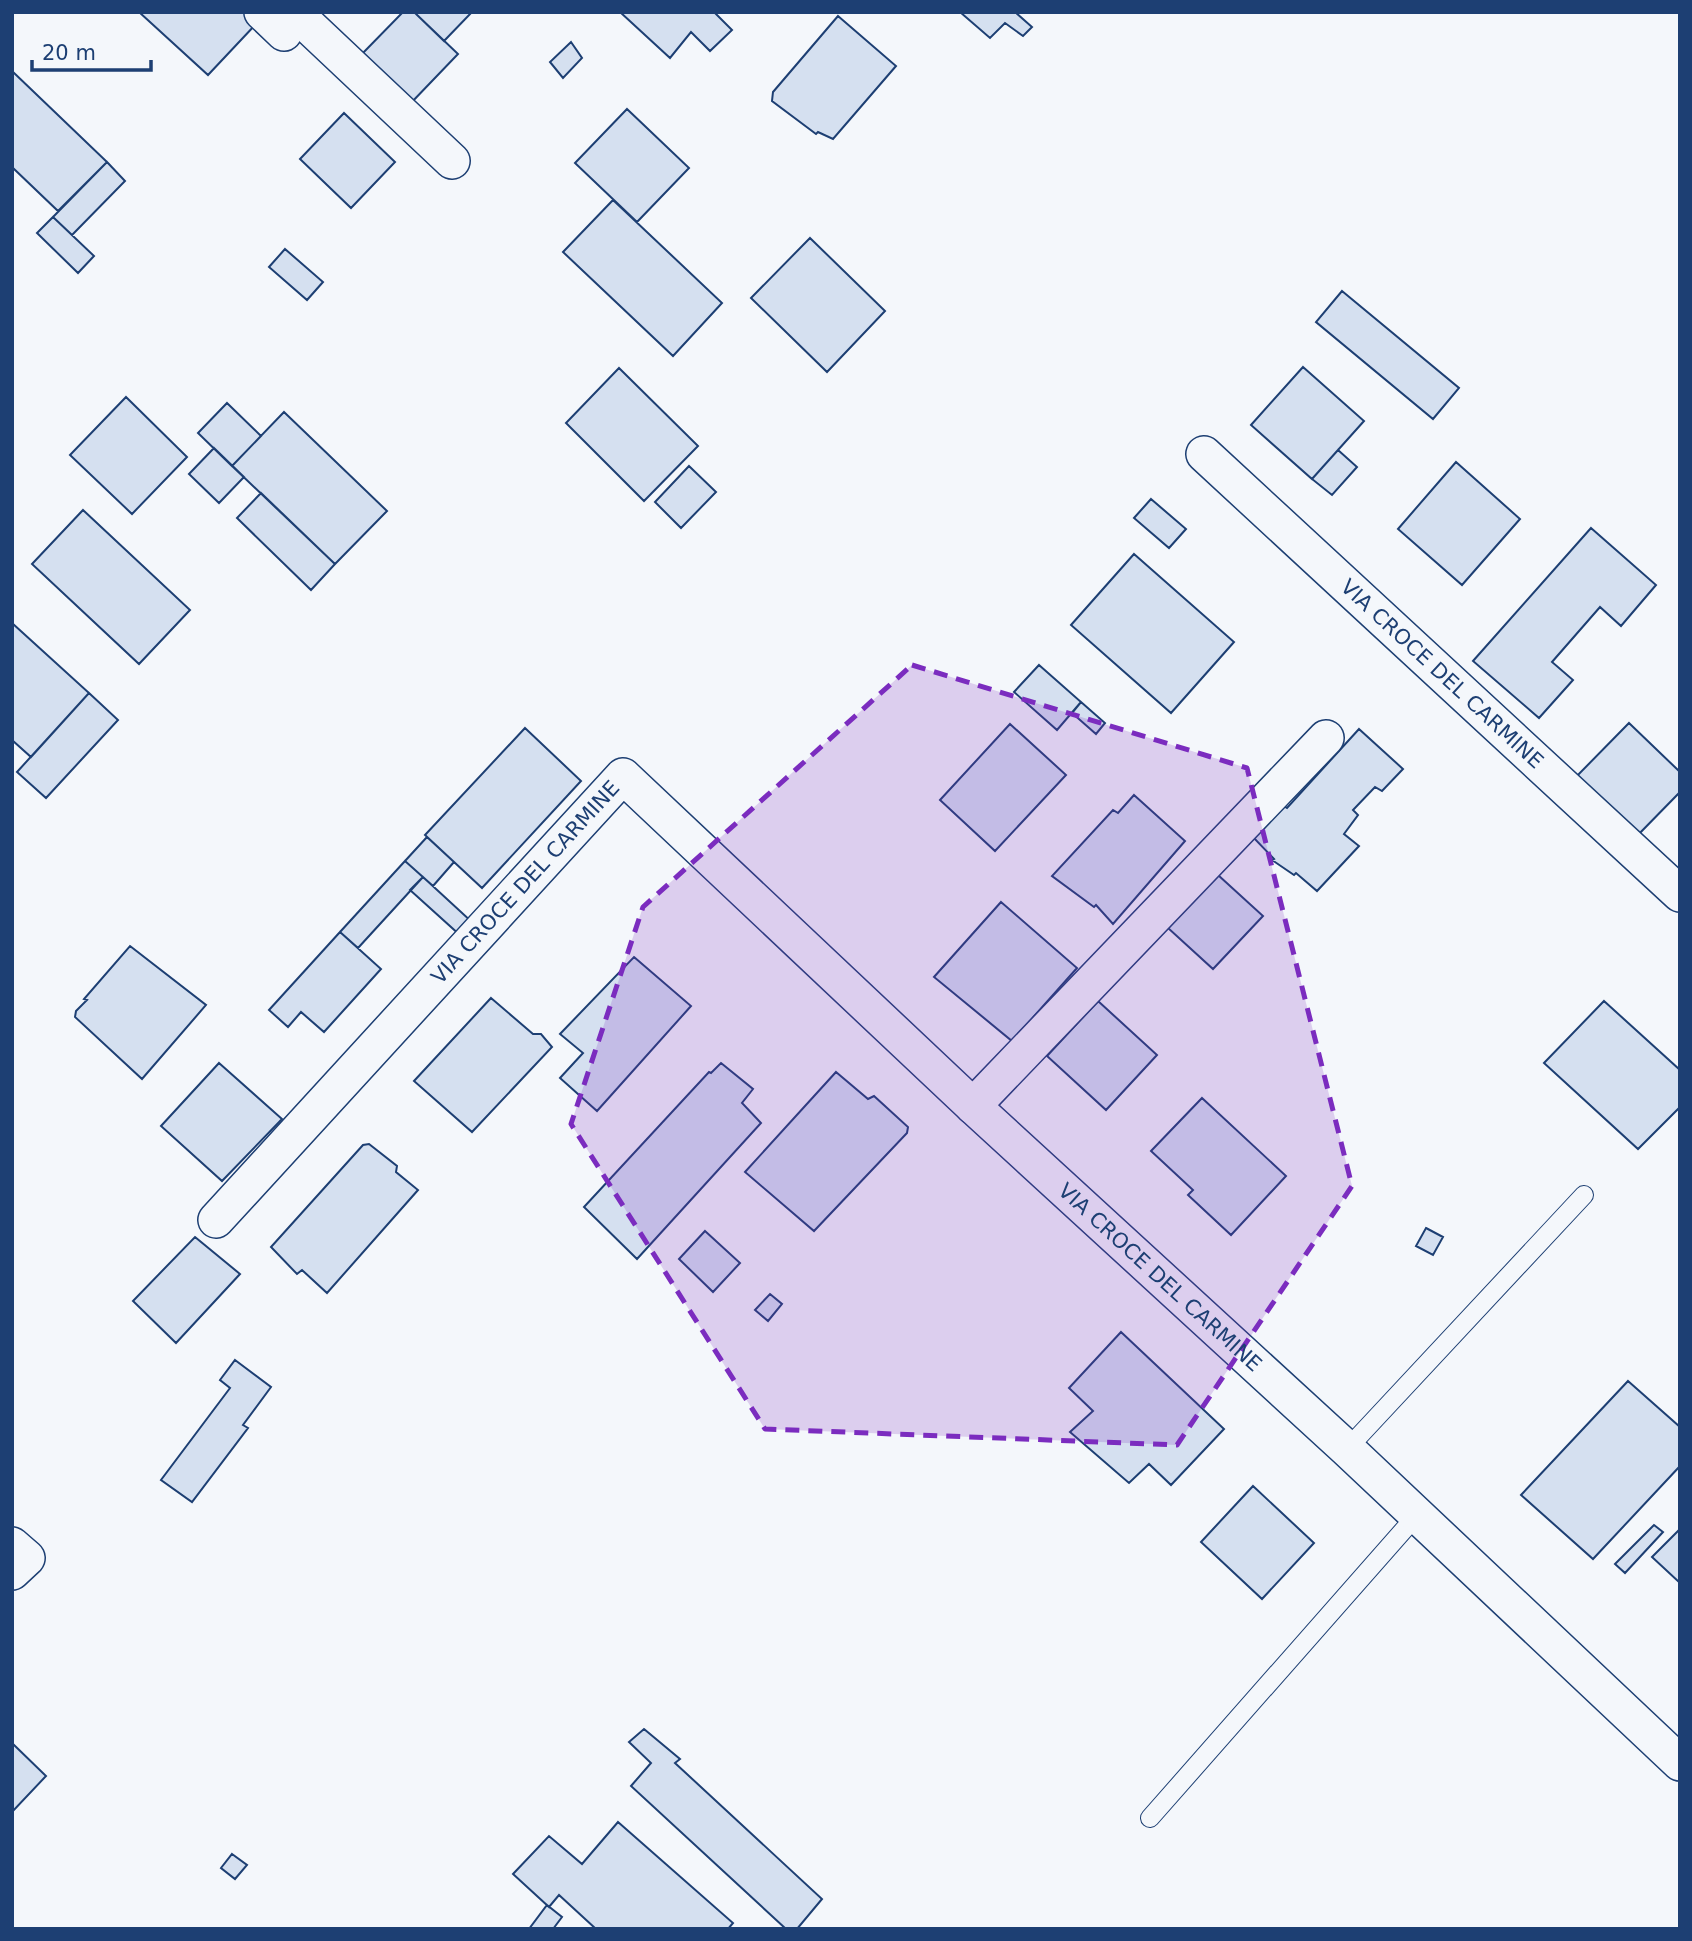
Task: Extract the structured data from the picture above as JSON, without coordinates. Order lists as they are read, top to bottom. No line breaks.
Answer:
{"streets":{"street":["VIA CROCE DEL CARMINE"]},"scale_bar":"20 m"}
